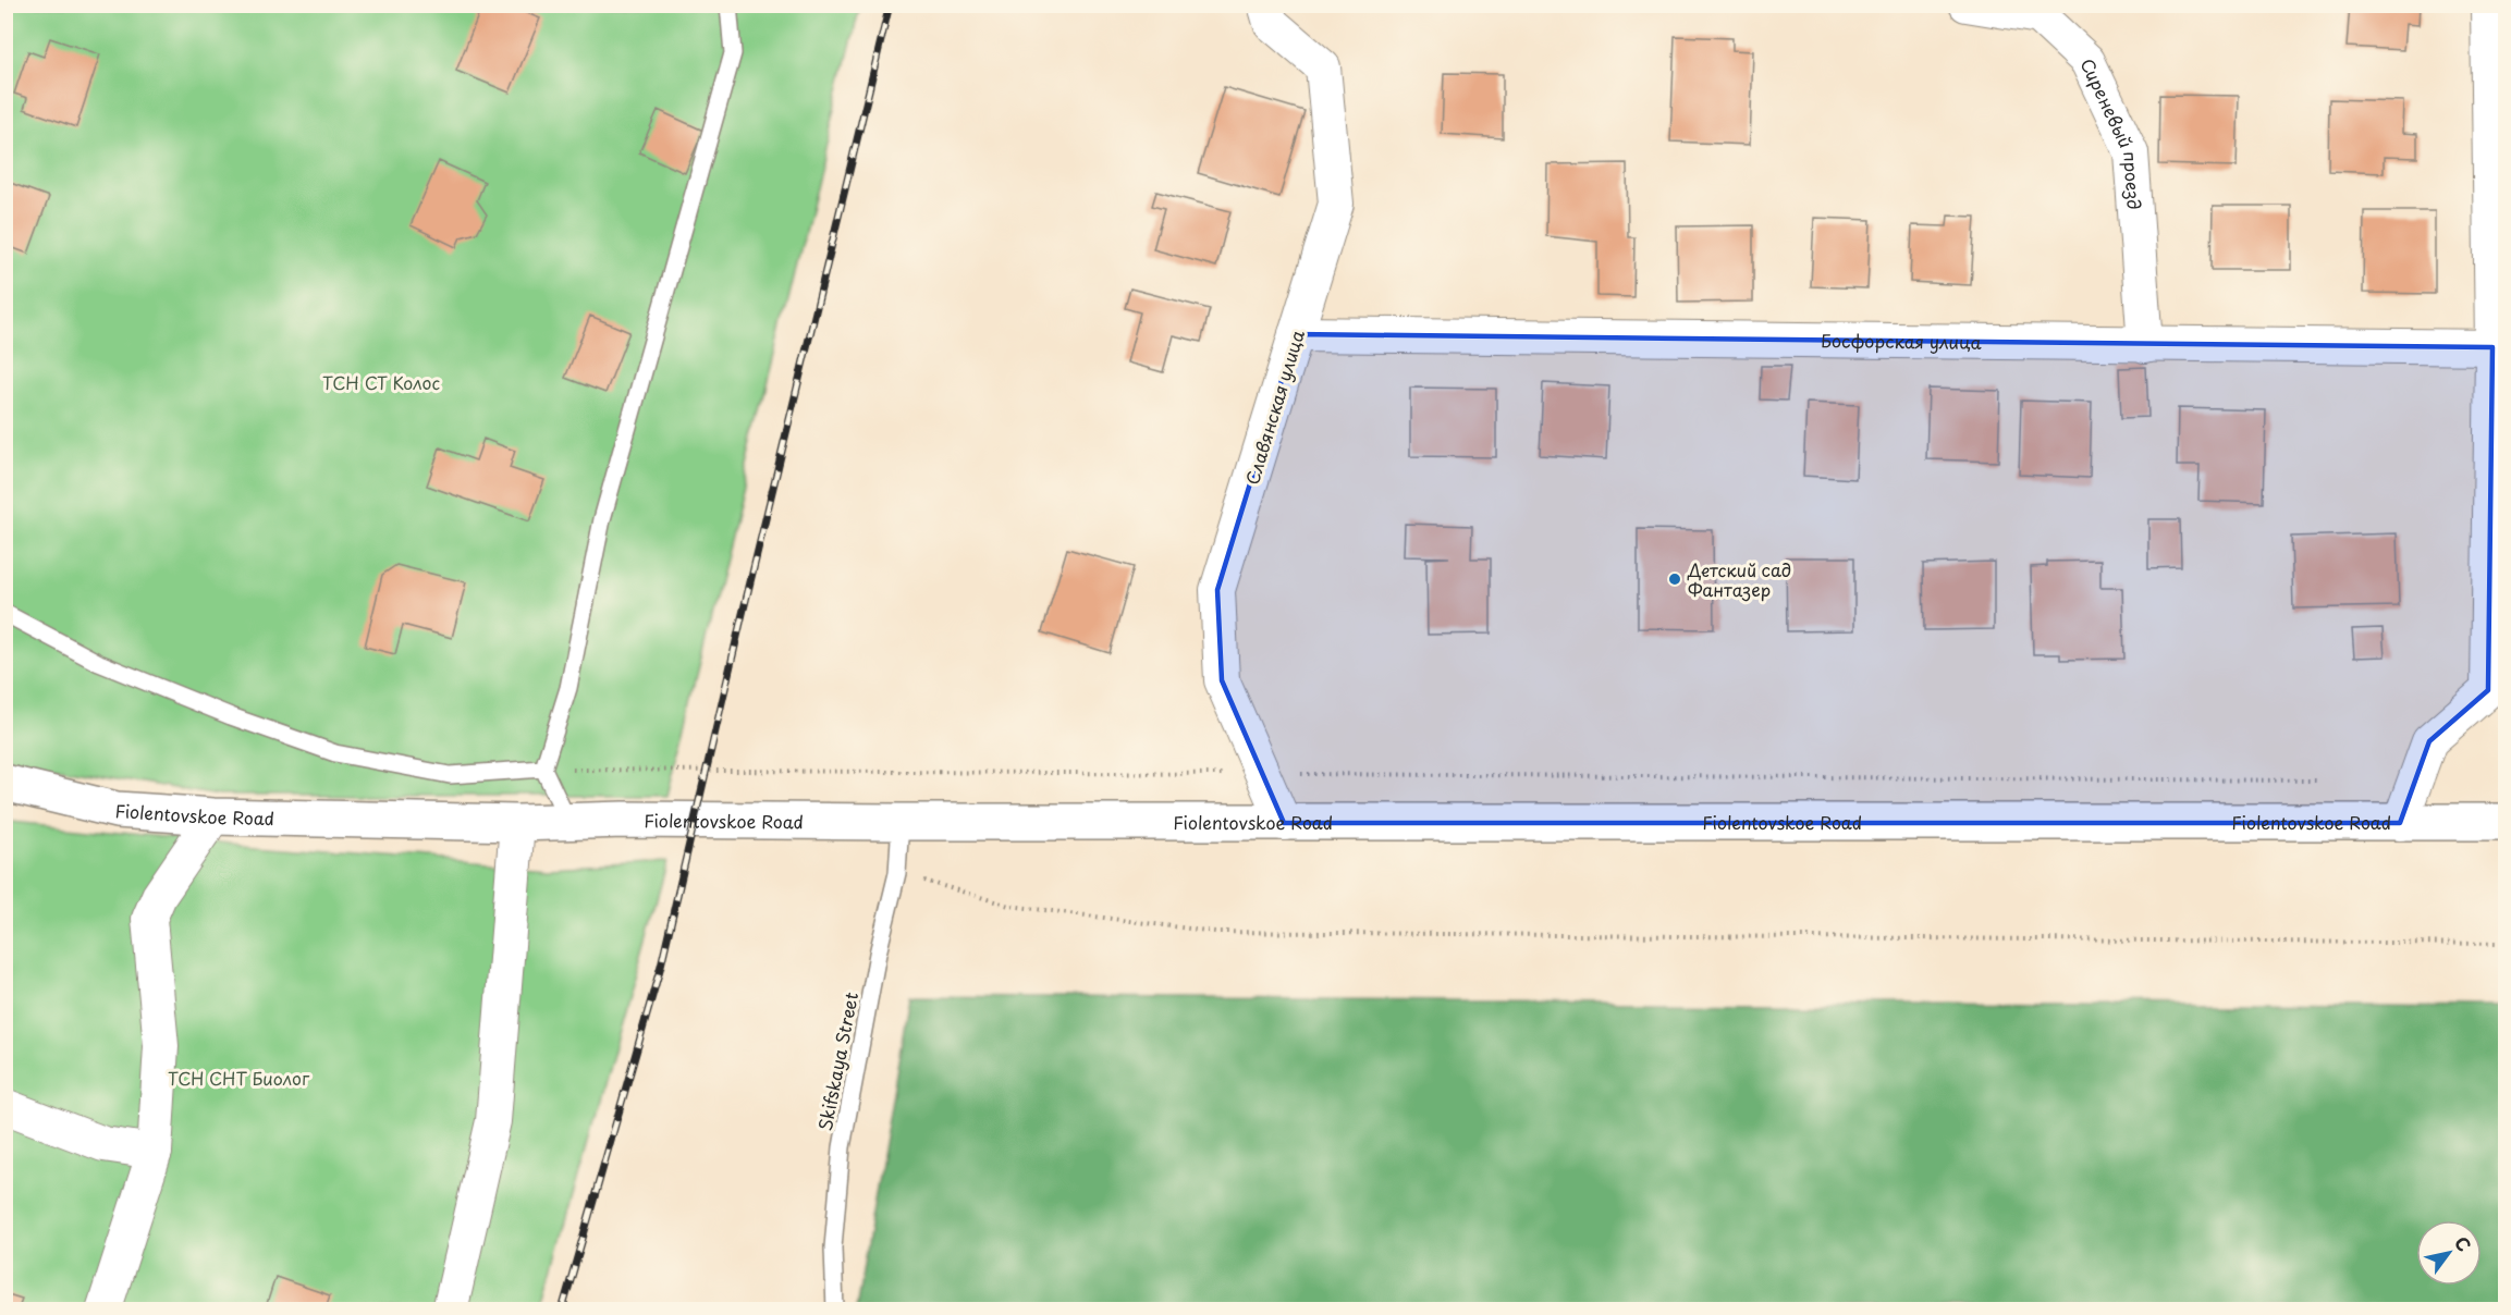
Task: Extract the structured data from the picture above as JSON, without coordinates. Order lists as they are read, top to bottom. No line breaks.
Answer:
{"streets":{"main road":["Fiolentovskoe Road"],"street":["Сиреневый проезд","Босфорская улица","Славянская улица"],"lane":["Skifskaya Street"]},"crossings":[["Сиреневый проезд","Босфорская улица"],["Босфорская улица","Славянская улица"],["Славянская улица","Fiolentovskoe Road"],["Fiolentovskoe Road","Skifskaya Street"]],"parks":["ТСН СТ Колос","ТСН СНТ Биолог"],"places":["Детский сад Фантазер"],"north":"top right"}
